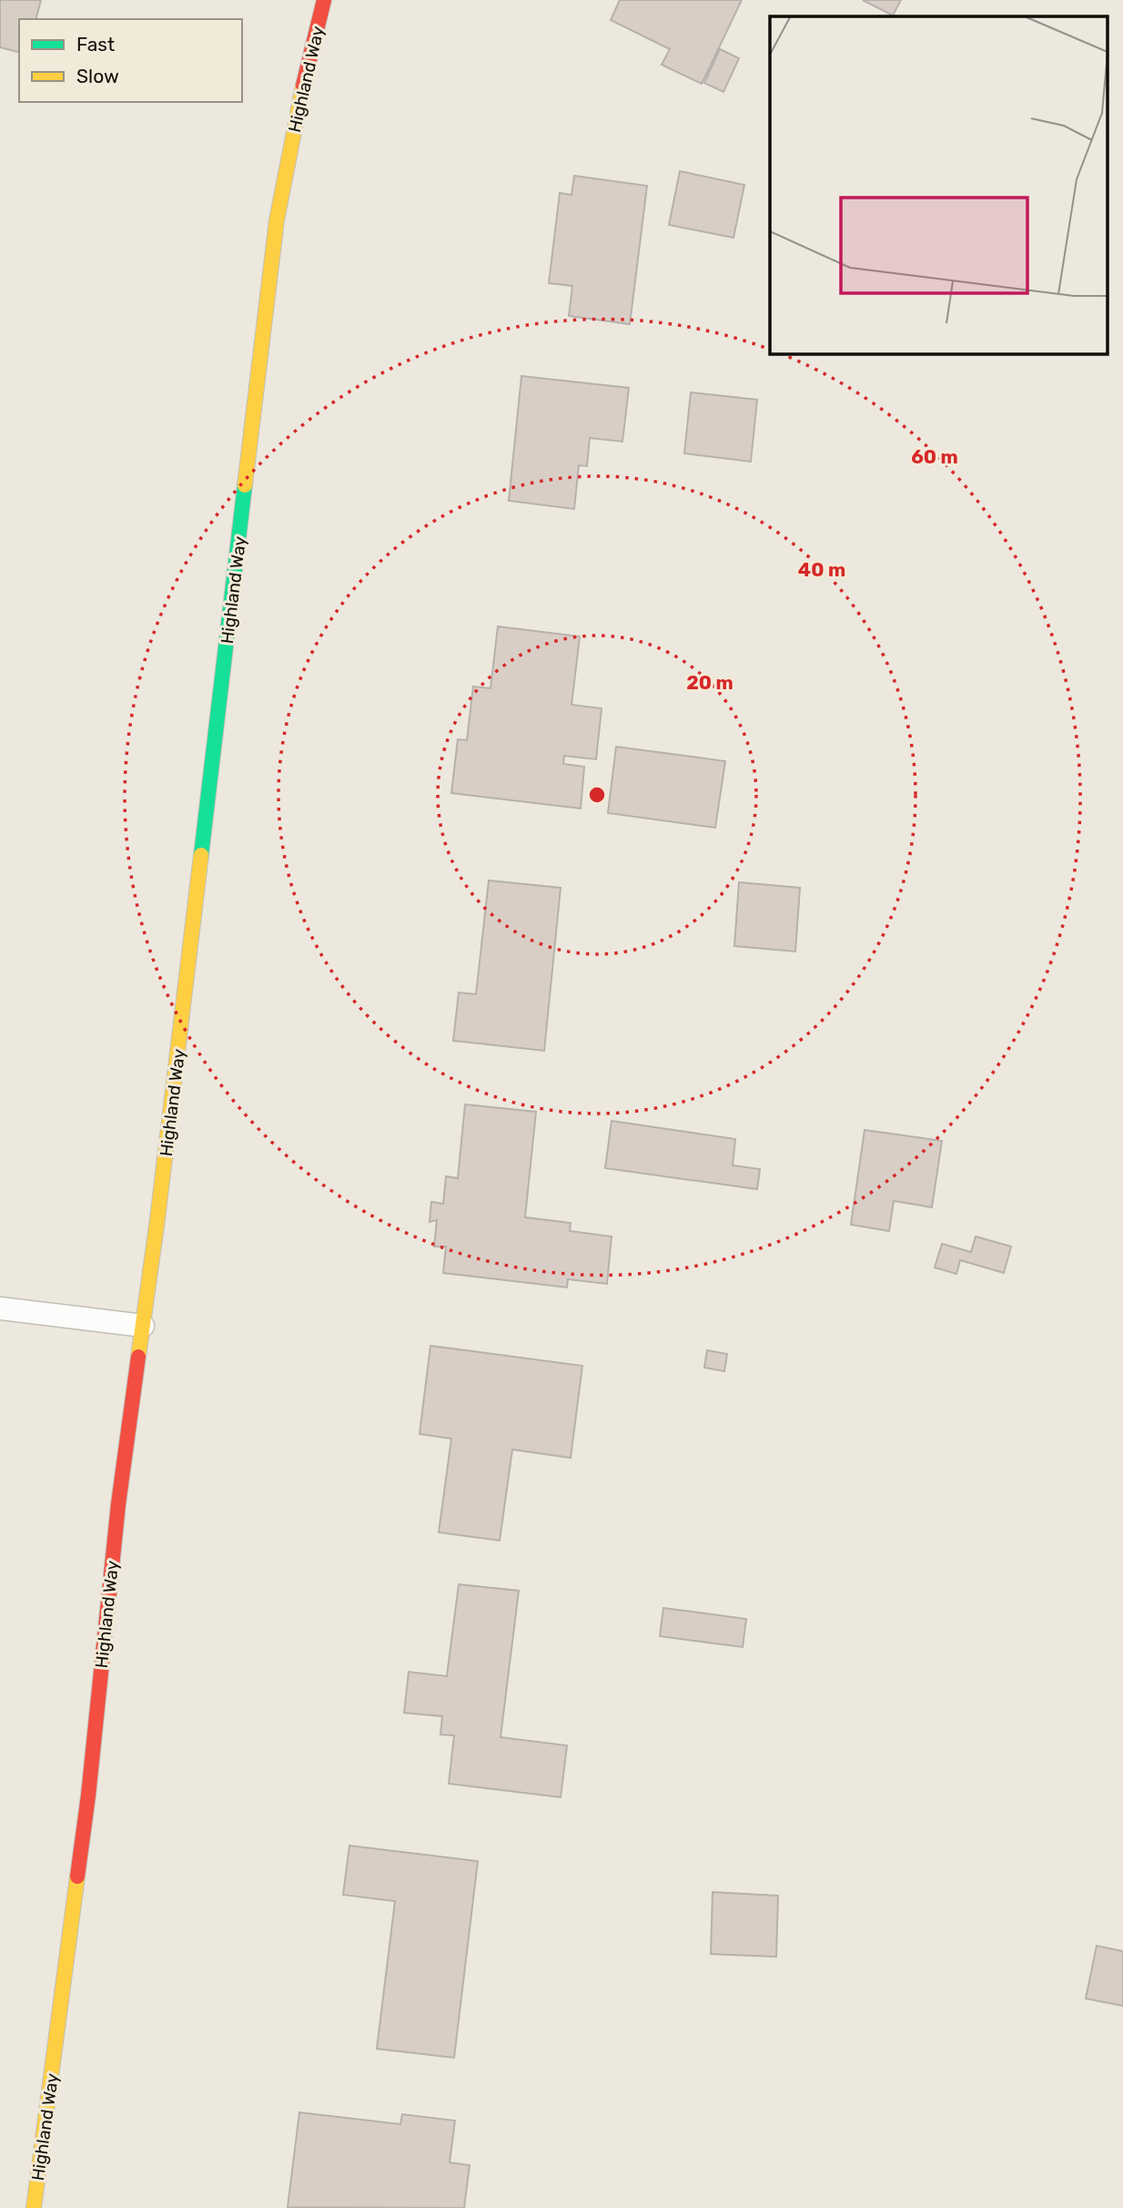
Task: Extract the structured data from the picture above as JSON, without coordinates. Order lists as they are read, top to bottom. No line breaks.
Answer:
{"streets":{"street":["Highland Way"]},"legend":["Fast","Slow"],"rings":["60 m","40 m","20 m"]}
